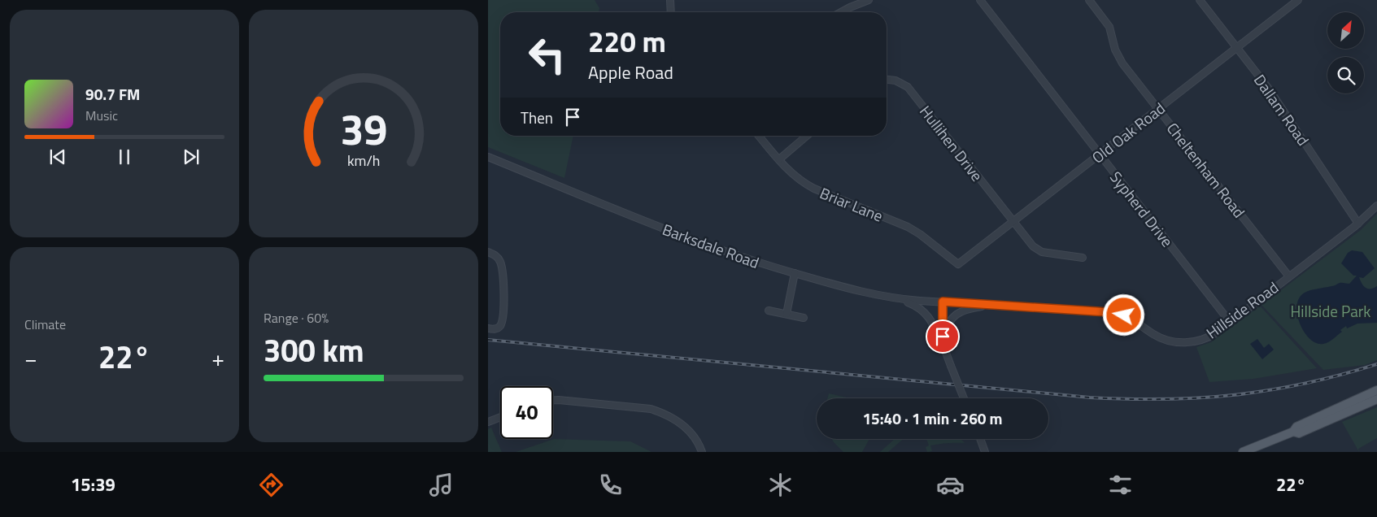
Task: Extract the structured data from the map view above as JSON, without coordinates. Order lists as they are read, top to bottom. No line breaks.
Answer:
{"streets":{"street":["Dallam Road","Old Oak Road","Hullihen Drive","Cheltenham Road","Briar Lane","Sypherd Drive","Barksdale Road","Hillside Road"]},"crossings":[["Dallam Road","Old Oak Road"],["Dallam Road","Hillside Road"],["Old Oak Road","Hullihen Drive"],["Old Oak Road","Cheltenham Road"],["Old Oak Road","Briar Lane"],["Old Oak Road","Sypherd Drive"],["Cheltenham Road","Hillside Road"],["Sypherd Drive","Hillside Road"],["Barksdale Road","Hillside Road"]],"parks":["Hillside Park"],"north":"top right","page":{"turn":["220 m","Apple Road"],"song":["90.7 FM","Music"],"then":"Then","tile":["Climate",["Range · 60%","300 km"]],"heat":["−","22°","+"],"limit":"40","trip":"15:40 · 1 min · 260 m","tabs":["15:39","22°"],"gauge":["39","km/h"]}}
